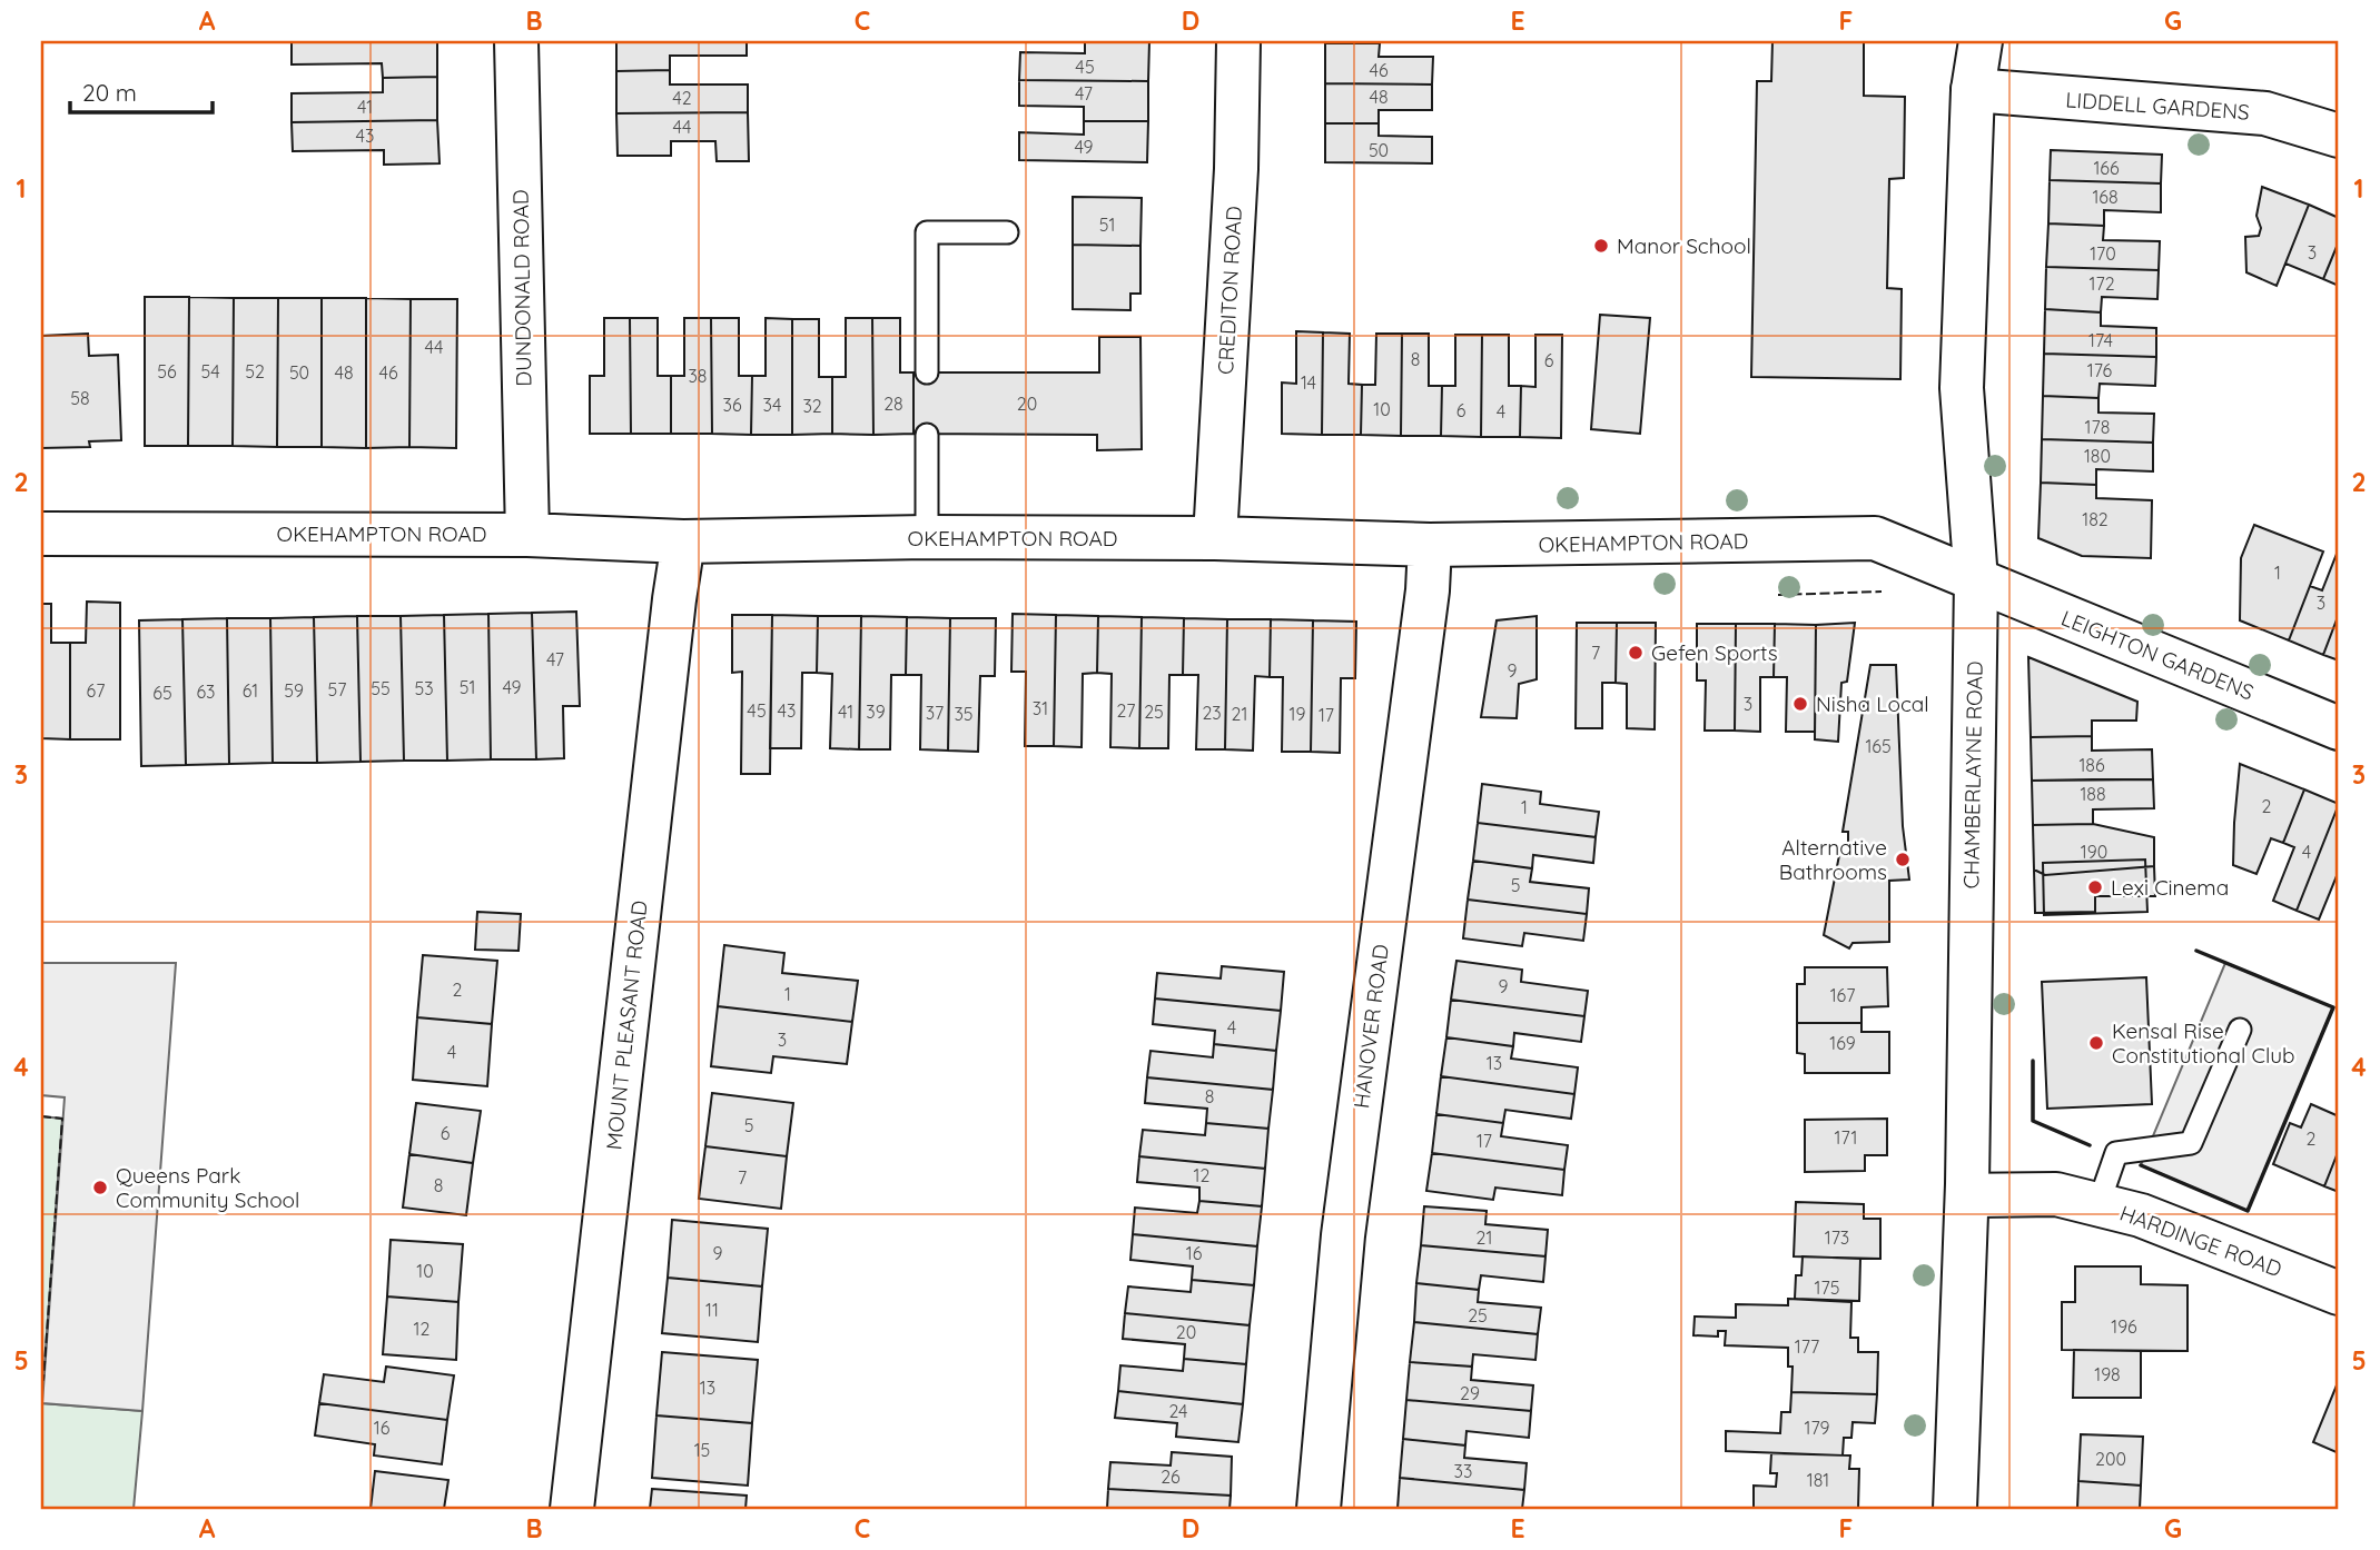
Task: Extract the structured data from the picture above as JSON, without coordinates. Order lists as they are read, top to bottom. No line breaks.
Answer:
{"streets":{"street":["LIDDELL GARDENS","DUNDONALD ROAD","CREDITON ROAD","OKEHAMPTON ROAD","LEIGHTON GARDENS","CHAMBERLAYNE ROAD","MOUNT PLEASANT ROAD","HANOVER ROAD","HARDINGE ROAD"]},"crossings":[["LIDDELL GARDENS","CHAMBERLAYNE ROAD"],["DUNDONALD ROAD","OKEHAMPTON ROAD"],["CREDITON ROAD","OKEHAMPTON ROAD"],["OKEHAMPTON ROAD","LEIGHTON GARDENS"],["OKEHAMPTON ROAD","CHAMBERLAYNE ROAD"],["OKEHAMPTON ROAD","MOUNT PLEASANT ROAD"],["OKEHAMPTON ROAD","HANOVER ROAD"],["LEIGHTON GARDENS","CHAMBERLAYNE ROAD"],["CHAMBERLAYNE ROAD","HARDINGE ROAD"]],"places":["Manor School","Gefen Sports","Nisha Local","Alternative Bathrooms","Lexi Cinema","Kensal Rise Constitutional Club","Queens Park Community School"],"house_numbers":["45","46","47","48","42","41","44","43","49","50","166","168","51","3","170","172","174","44","8","6","176","56","54","52","50","48","46","38","14","58","28","20","36","34","32","10","6","4","178","180","182","1","3","7","47","9","51","49","55","53","57","67","61","59","63","65","3","31","45","43","27","41","39","25","37","23","35","21","19","17","165","186","188","2","1","190","4","5","9","2","1","167","4","3","169","4","13","8","5","6","171","2","17","12","7","8","21","173","9","16","10","175","11","25","196","12","20","177","198","13","29","24","16","179","15","200","33","26","181"],"scale_bar":"20 m","grid":{"columns":["A","B","C","D","E","F","G"],"rows":["1","2","3","4","5"]}}
